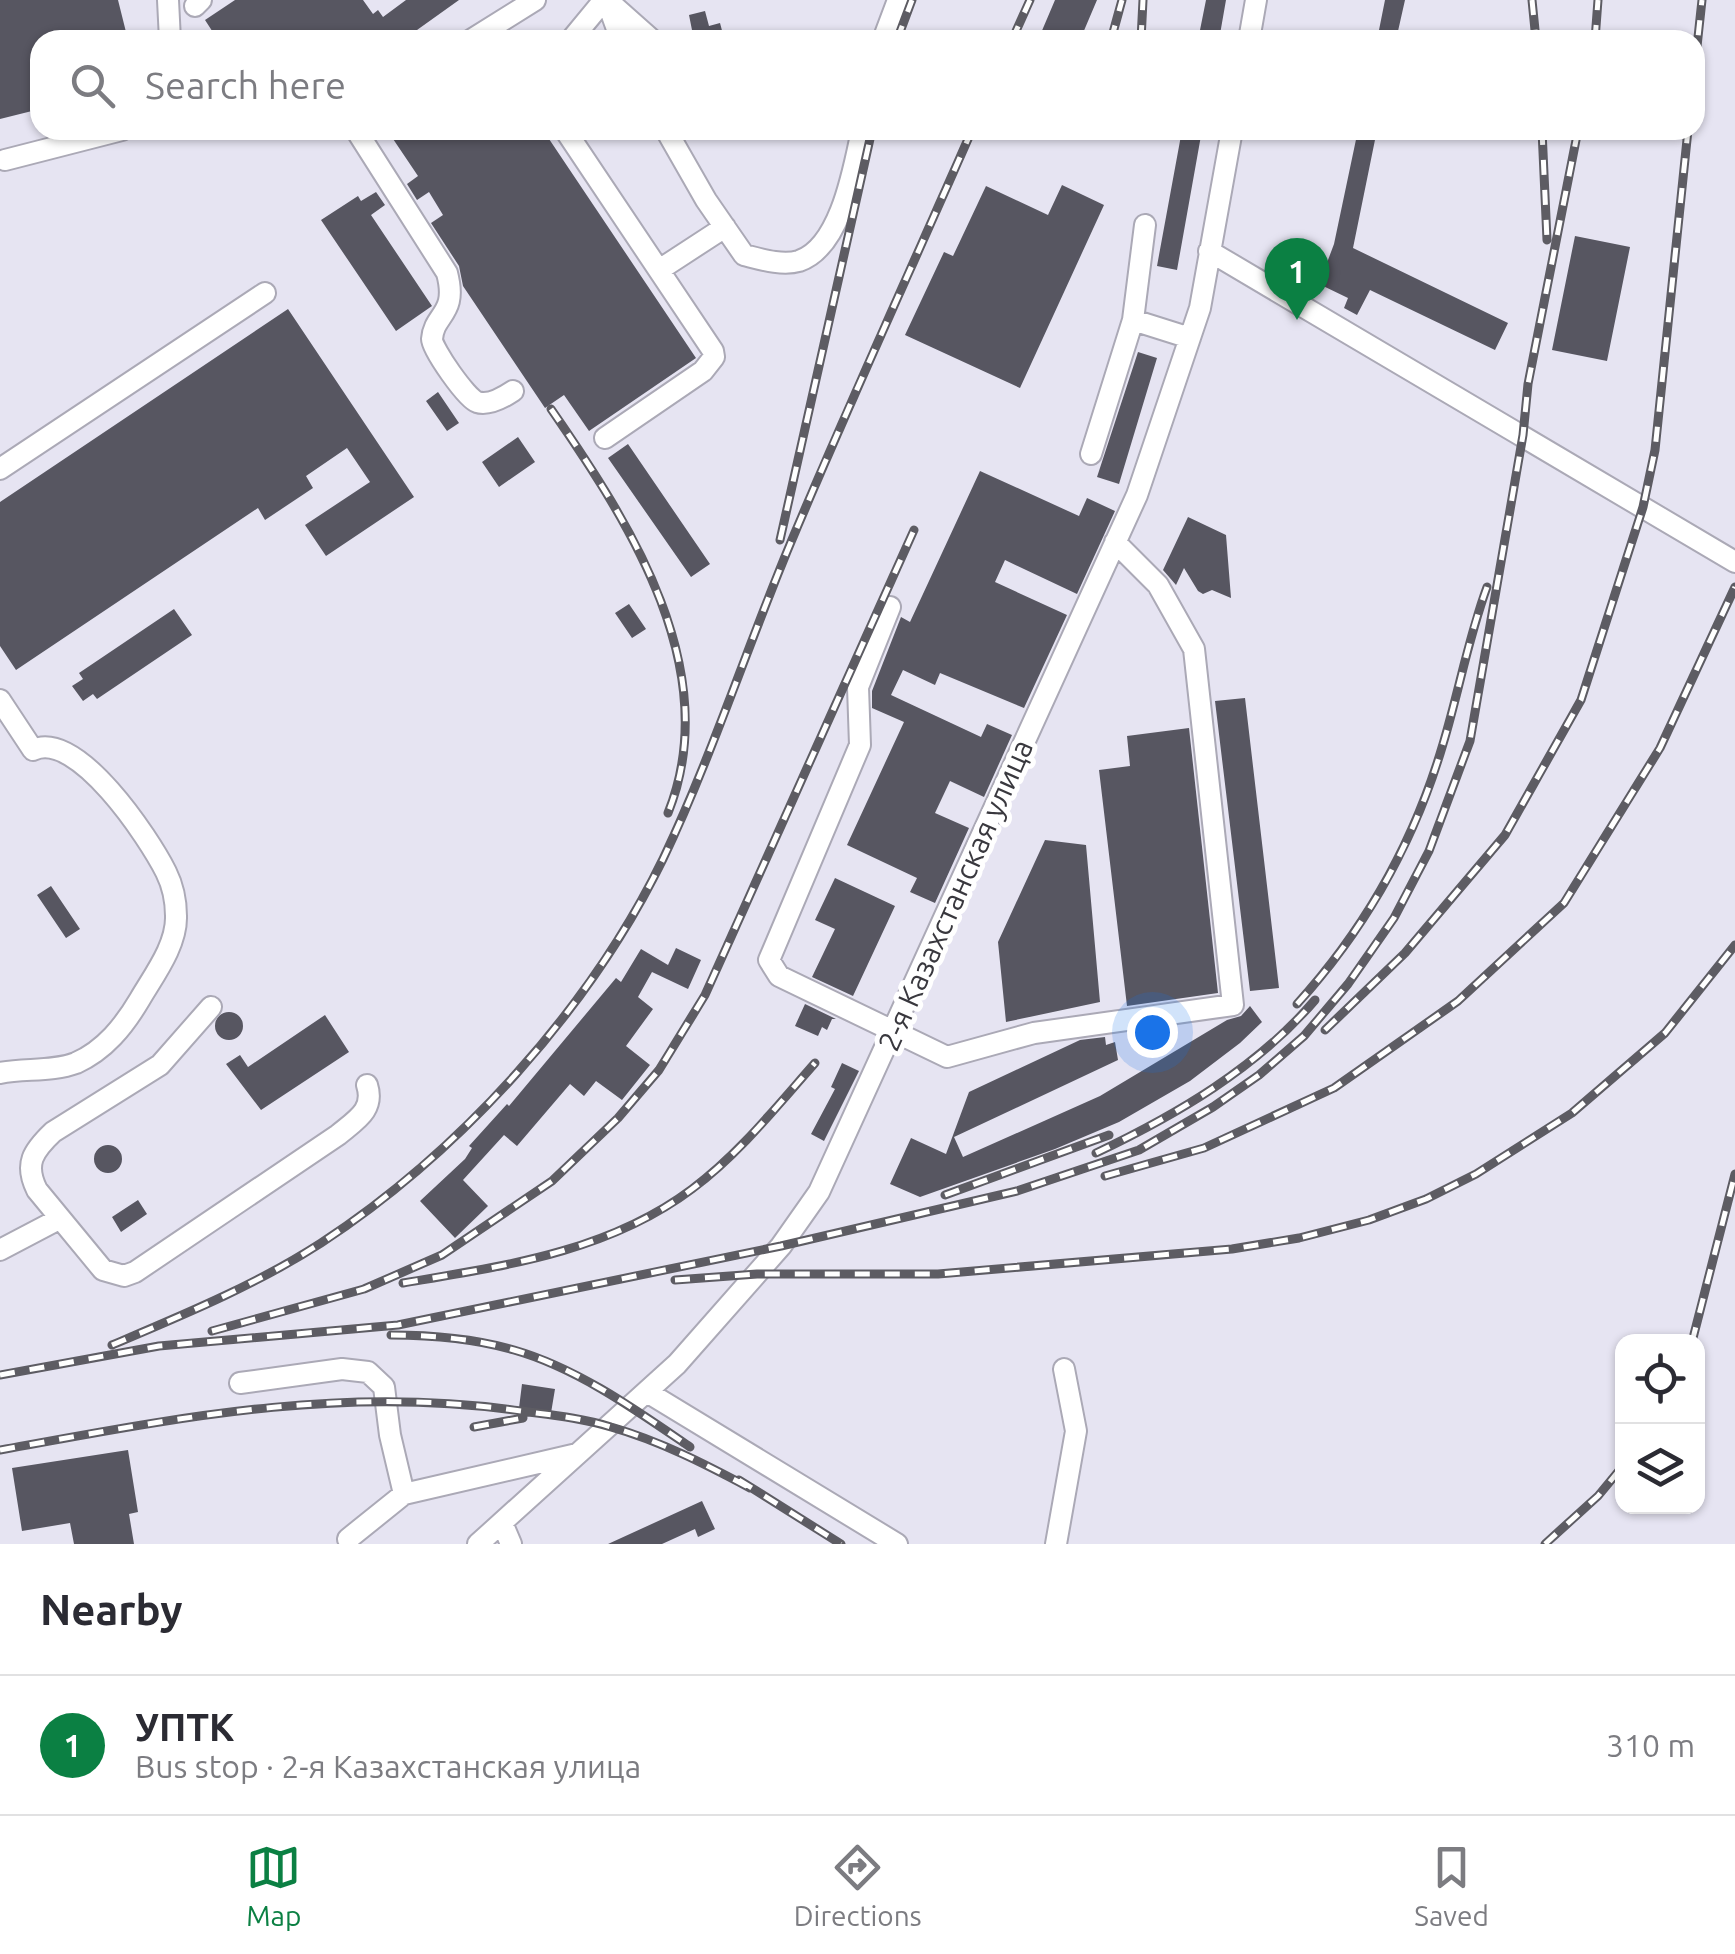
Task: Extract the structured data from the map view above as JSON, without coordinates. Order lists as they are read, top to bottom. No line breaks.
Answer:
{"streets":{"street":["2-я Казахстанская улица"]},"page":{"search":"Search here","pins":"1","heading":"Nearby","list":[{"mark":"1","name":"УПТК","note":"Bus stop · 2-я Казахстанская улица","value":"310 m"}],"nav":["Map","Directions","Saved"]}}
